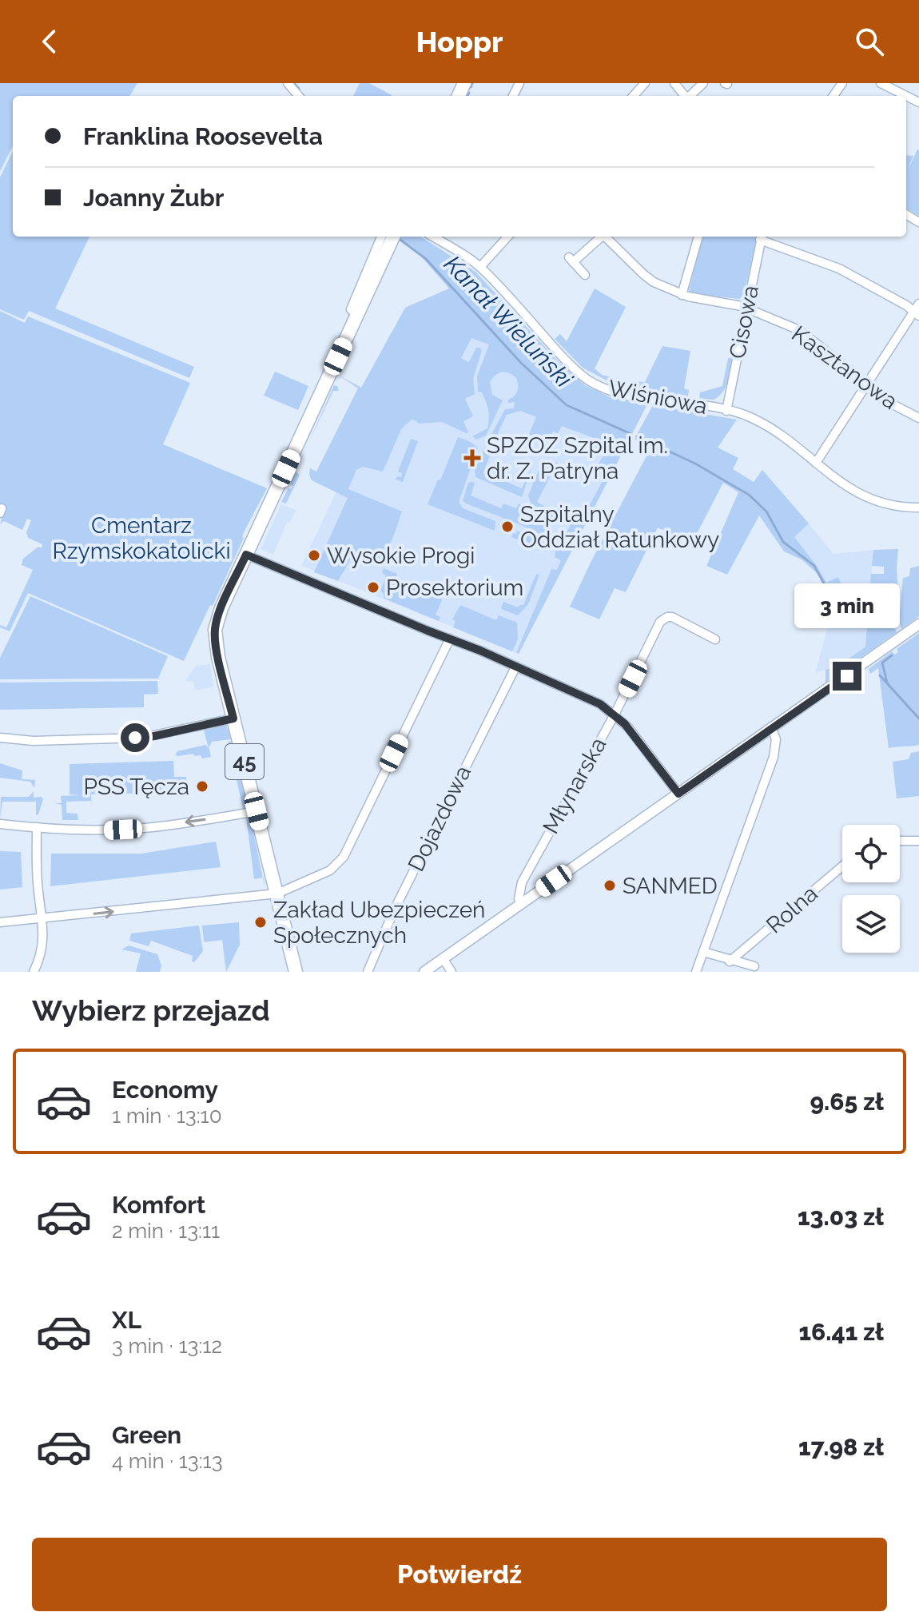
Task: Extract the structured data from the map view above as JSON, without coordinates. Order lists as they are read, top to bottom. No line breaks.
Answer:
{"streets":{"main road":["45"],"street":["Cisowa","Kasztanowa","Wiśniowa","Młynarska","Dojazdowa","Rolna"]},"crossings":[["Cisowa","Kasztanowa"],["Cisowa","Wiśniowa"]],"water":["Kanał Wieluński"],"parks":["Cmentarz Rzymskokatolicki"],"places":{"health":["SPZOZ Szpital im. dr. Z. Patryna"],"other":["Szpitalny Oddział Ratunkowy","Wysokie Progi","Prosektorium","PSS Tęcza","SANMED","Zakład Ubezpieczeń Społecznych"]},"page":{"header":"Hoppr","banner":["Franklina Roosevelta","Joanny Żubr"],"bubble":"3 min","heading":"Wybierz przejazd","list":[{"name":"Economy","note":"1 min · 13:10","value":"9.65 zł"},{"name":"Komfort","note":"2 min · 13:11","value":"13.03 zł"},{"name":"XL","note":"3 min · 13:12","value":"16.41 zł"},{"name":"Green","note":"4 min · 13:13","value":"17.98 zł"}],"buttons":"Potwierdź"}}
